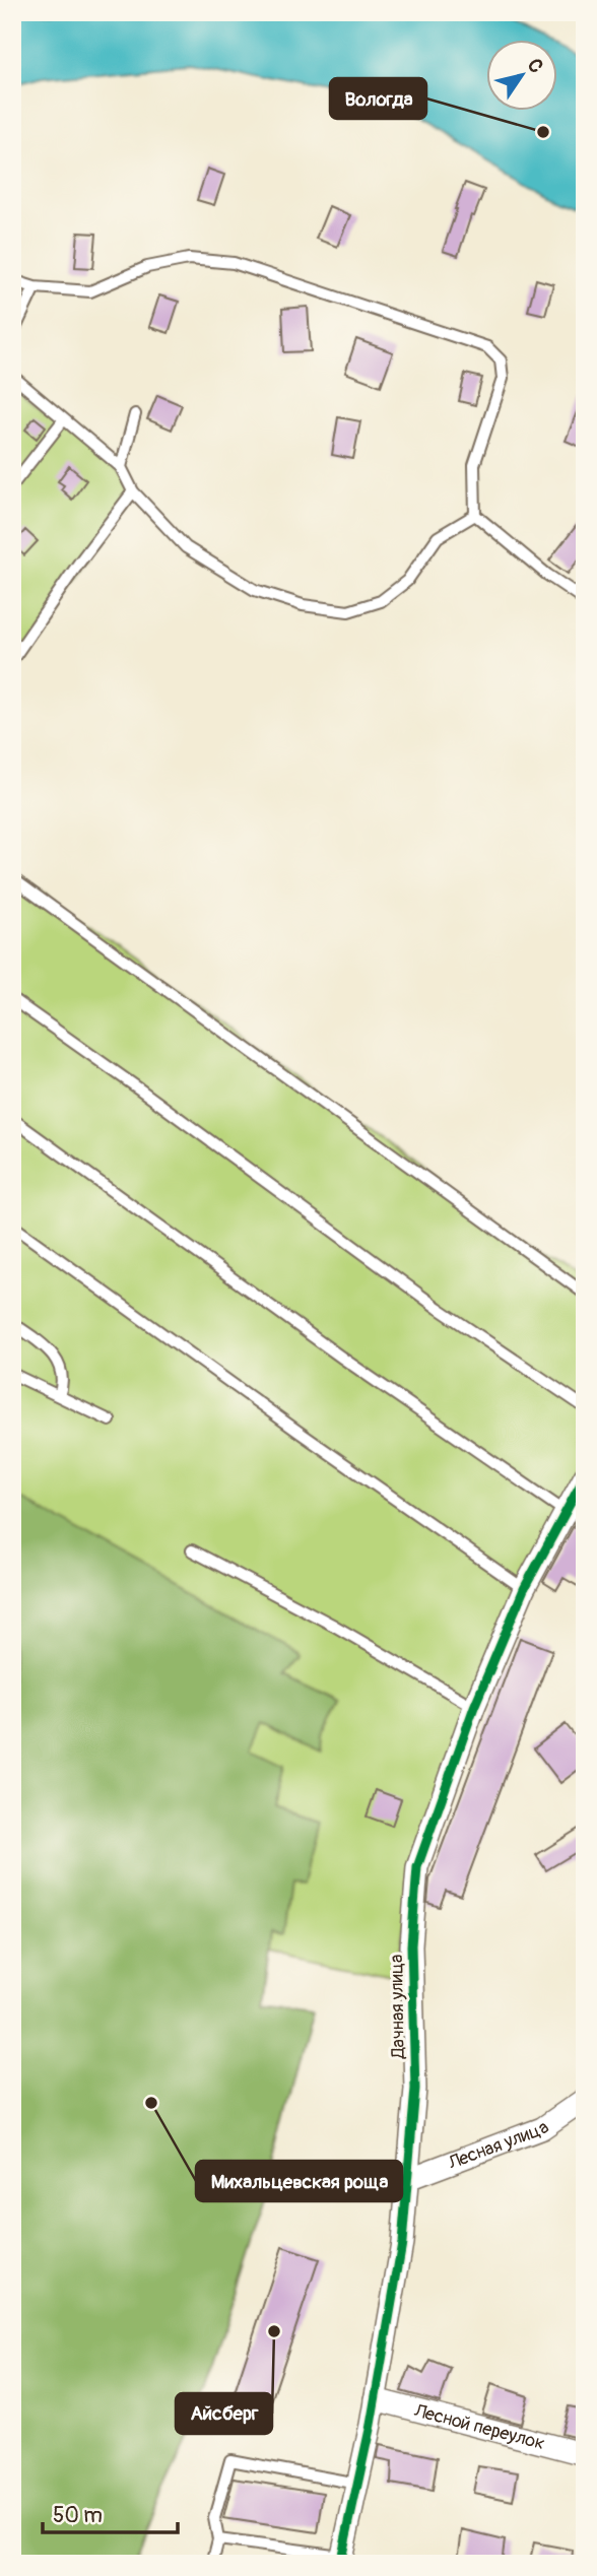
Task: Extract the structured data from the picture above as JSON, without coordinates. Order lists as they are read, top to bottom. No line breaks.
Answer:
{"streets":{"street":["Дачная улица","Лесная улица","Лесной переулок"]},"crossings":[["Дачная улица","Лесная улица"],["Дачная улица","Лесной переулок"]],"places":["Вологда","Михальцевская роща","Айсберг"],"scale_bar":"50 m","north":"top right"}
